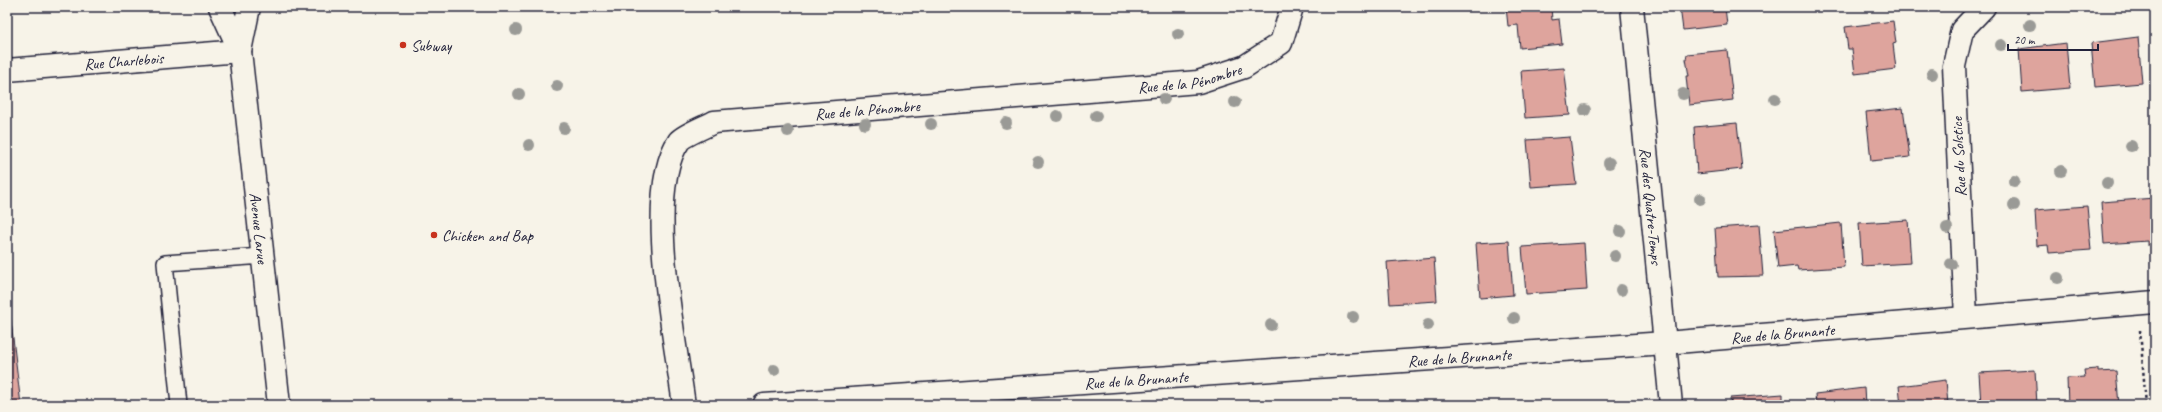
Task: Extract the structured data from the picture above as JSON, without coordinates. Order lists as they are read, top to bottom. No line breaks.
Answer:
{"streets":{"street":["Rue Charlebois","Rue de la Pénombre","Rue du Solstice","Rue des Quatre-Temps","Avenue Larue","Rue de la Brunante"]},"crossings":[["Rue Charlebois","Avenue Larue"],["Rue du Solstice","Rue de la Brunante"],["Rue des Quatre-Temps","Rue de la Brunante"]],"places":["Subway","Chicken and Bap"],"scale_bar":"20 m"}
